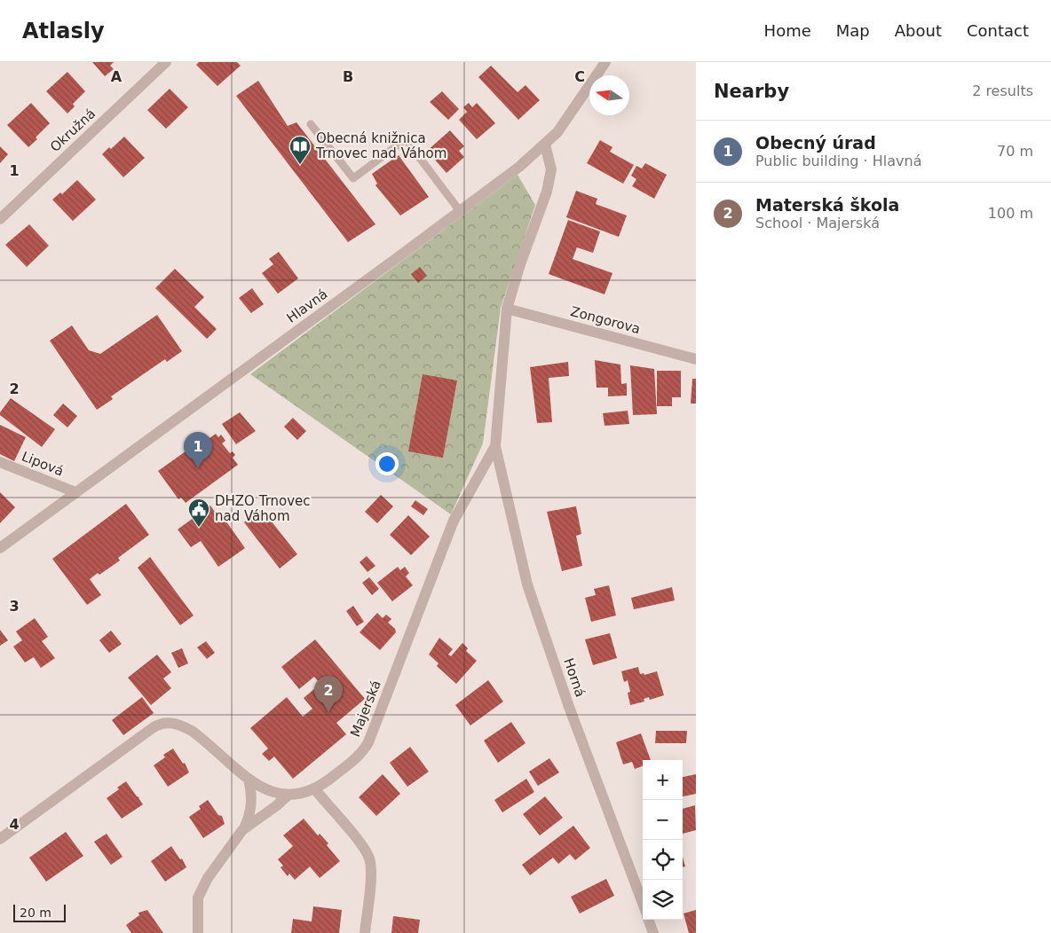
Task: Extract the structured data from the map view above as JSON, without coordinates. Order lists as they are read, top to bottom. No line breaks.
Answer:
{"streets":{"street":["Okružná","Hlavná","Zongorova","Lipová","Horná","Majerská"]},"crossings":[["Hlavná","Lipová"],["Horná","Majerská"]],"places":{"library":["Obecná knižnica Trnovec nad Váhom"],"public building":["DHZO Trnovec nad Váhom"]},"scale_bar":"20 m","north":"left","page":{"header":"Atlasly","nav":["Home","Map","About","Contact"],"heading":["Nearby","2 results"],"list":[{"mark":"1","name":"Obecný úrad","note":"Public building · Hlavná","value":"70 m"},{"mark":"2","name":"Materská škola","note":"School · Majerská","value":"100 m"}],"pins":["1","2"],"map_buttons":["+","−"],"scale":"20 m"},"grid":{"columns":["A","B","C"],"rows":["1","2","3","4"]}}
